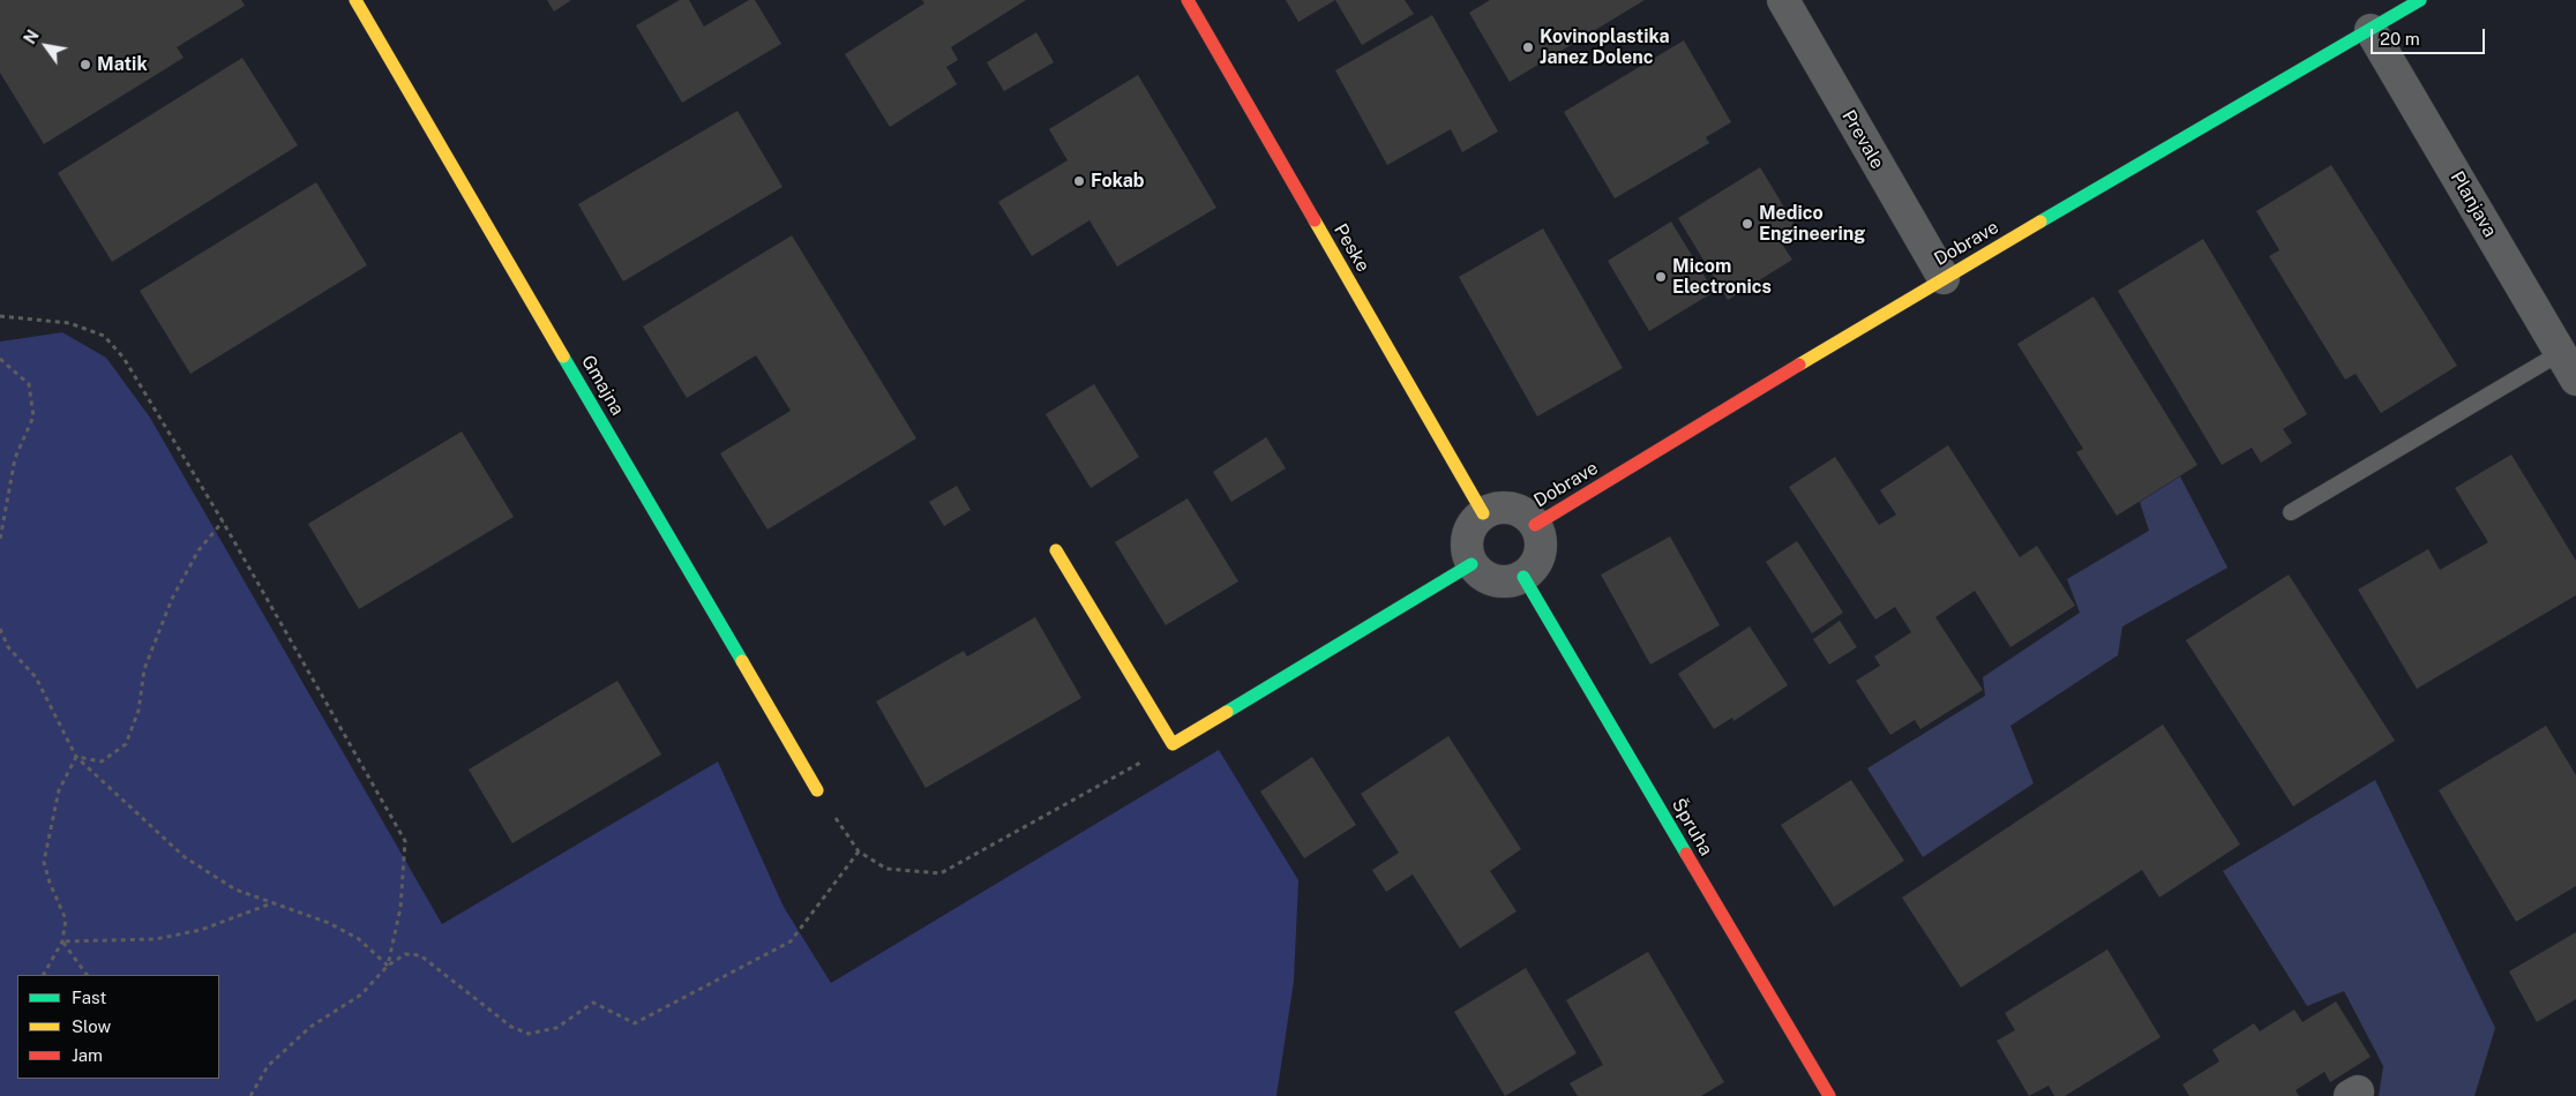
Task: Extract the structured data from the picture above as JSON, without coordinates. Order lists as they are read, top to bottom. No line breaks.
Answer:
{"streets":{"street":["Prevale","Planjava","Dobrave","Peske","Gmajna","Špruha"]},"crossings":[["Prevale","Dobrave"],["Planjava","Dobrave"],["Dobrave","Peske"],["Dobrave","Špruha"],["Peske","Špruha"]],"places":["Kovinoplastika Janez Dolenc","Matik","Fokab","Medico Engineering","Micom Electronics"],"legend":["Fast","Slow","Jam"],"scale_bar":"20 m","north":"top left"}
